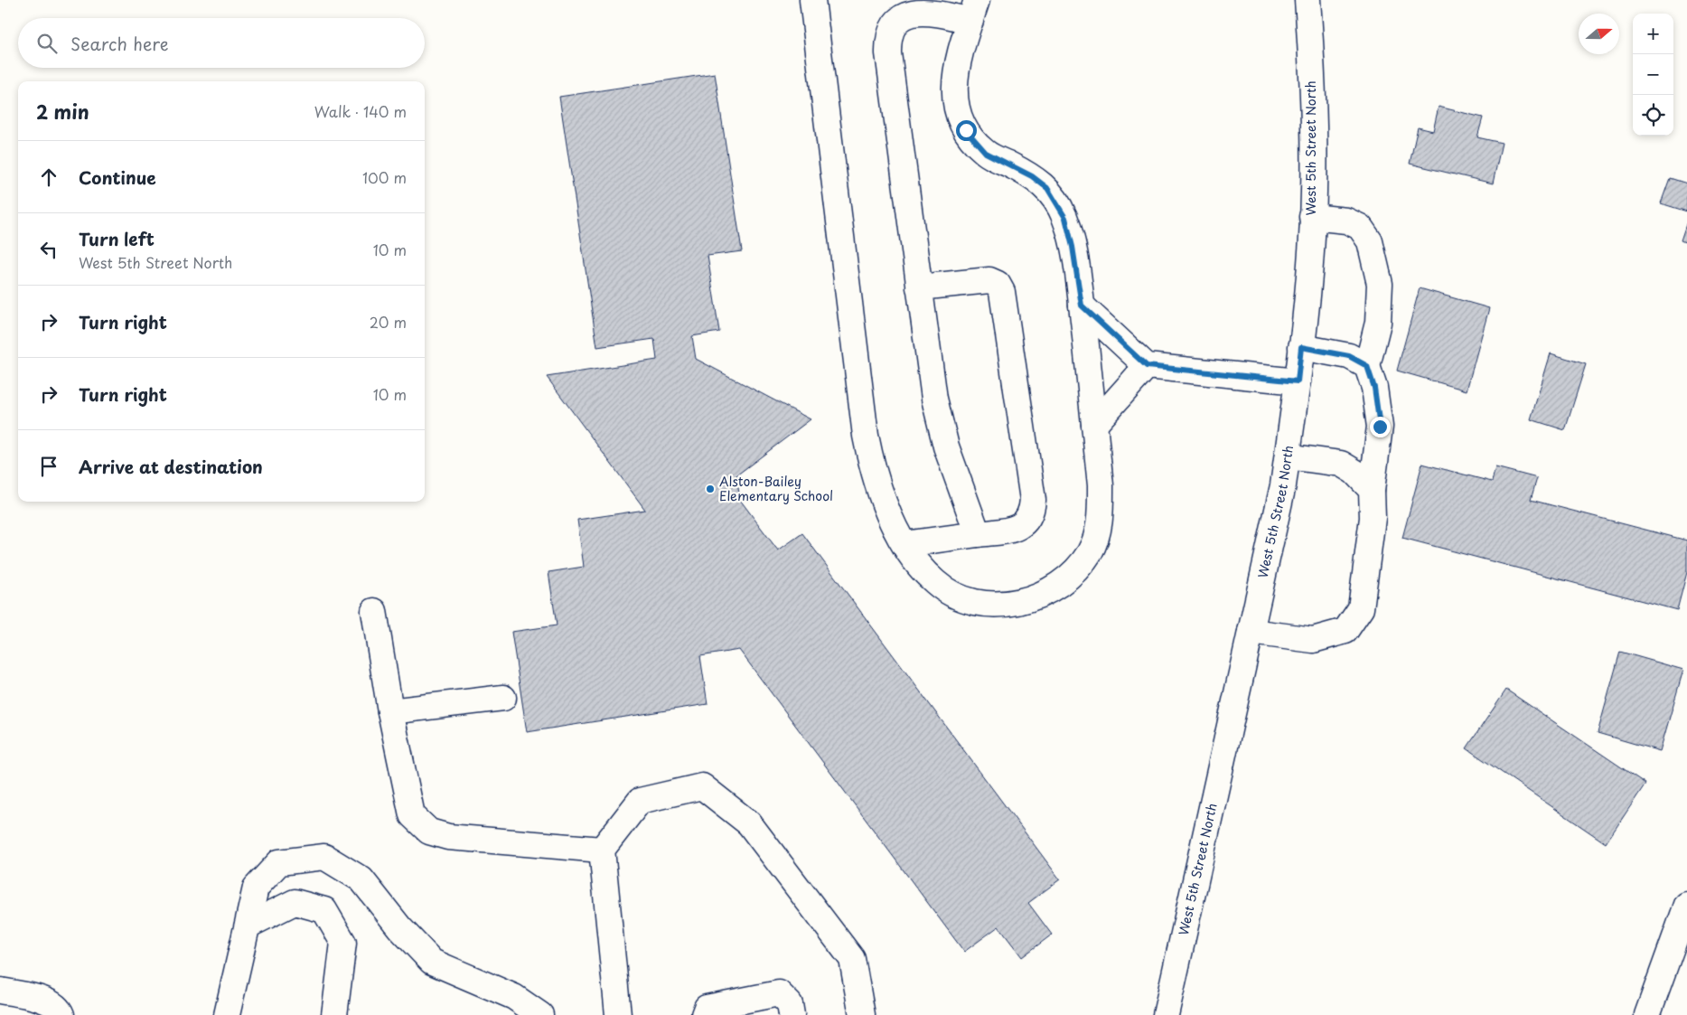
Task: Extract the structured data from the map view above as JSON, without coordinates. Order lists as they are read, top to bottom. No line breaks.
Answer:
{"streets":{"main road":["West 5th Street North"]},"places":["Alston-Bailey Elementary School"],"north":"right","page":{"map_buttons":["+","−"],"search":"Search here","heading":["2 min","Walk · 140 m"],"list":[["Continue","100 m"],["Turn left","West 5th Street North","10 m"],["Turn right","20 m"],["Turn right","10 m"],"Arrive at destination"]}}
